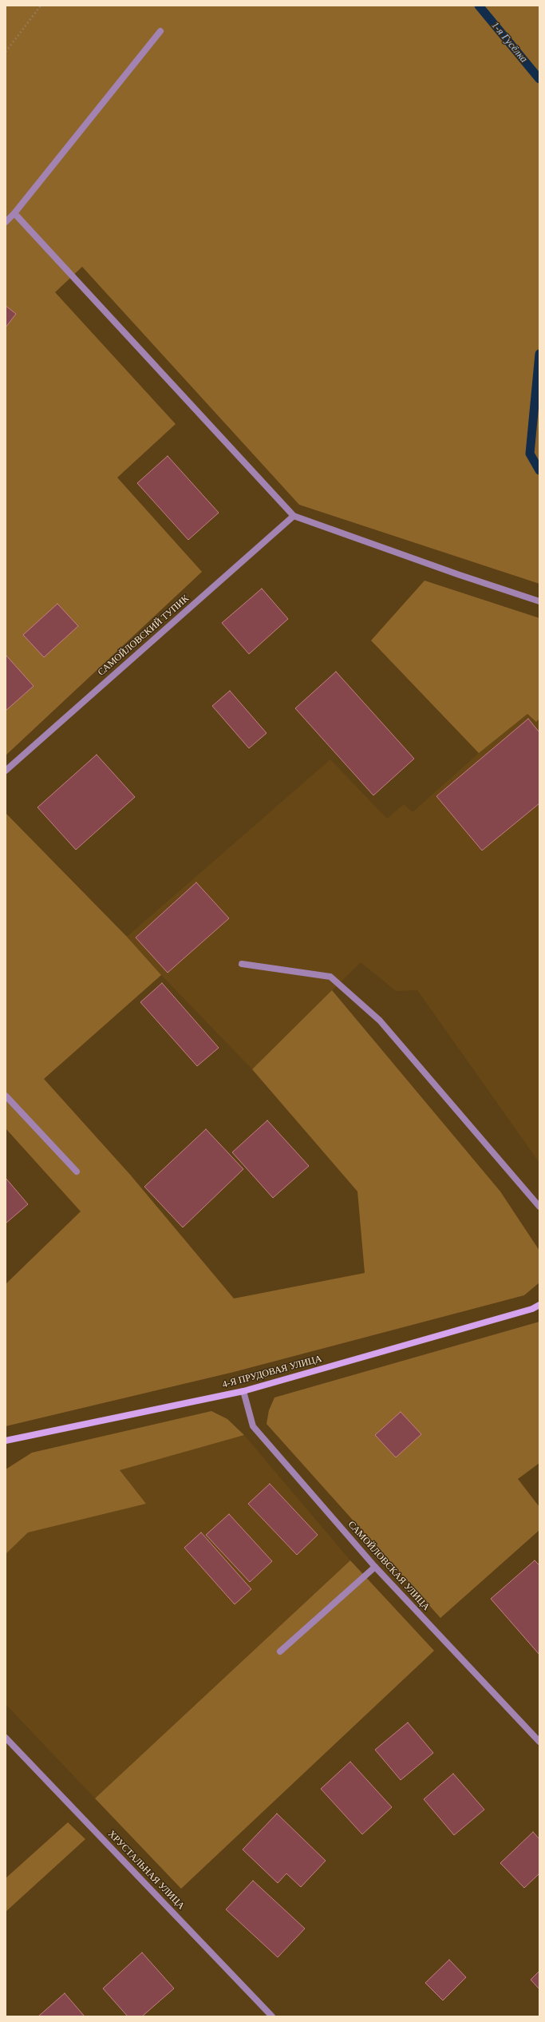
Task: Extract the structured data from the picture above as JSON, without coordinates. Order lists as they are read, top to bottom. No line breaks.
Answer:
{"streets":{"main road":["4-Я ПРУДОВАЯ УЛИЦА"],"street":["САМОЙЛОВСКИЙ ТУПИК","САМОЙЛОВСКАЯ УЛИЦА","ХРУСТАЛЬНАЯ УЛИЦА"]},"crossings":[["4-Я ПРУДОВАЯ УЛИЦА","САМОЙЛОВСКАЯ УЛИЦА"]],"water":["1-я Гусёлка"]}
